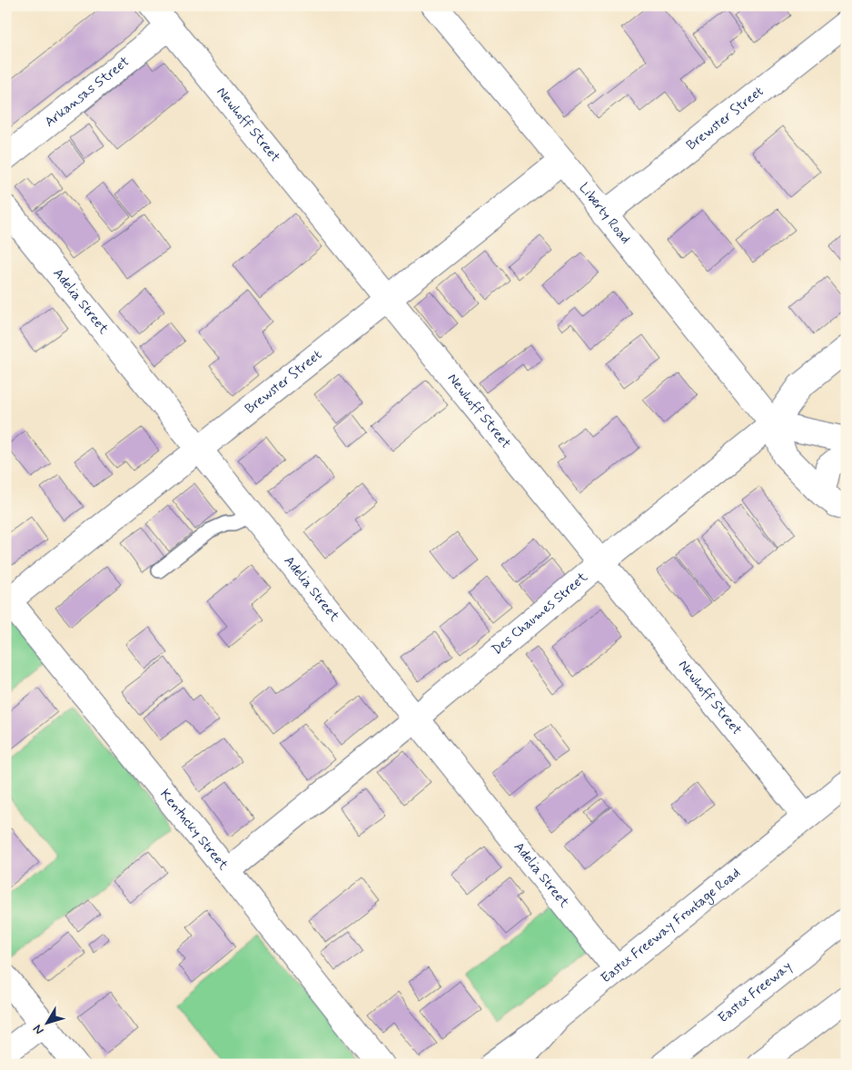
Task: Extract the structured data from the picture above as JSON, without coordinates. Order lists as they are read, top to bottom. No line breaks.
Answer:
{"streets":{"main road":["Arkansas Street","Brewster Street","Newhoff Street","Liberty Road","Adelia Street","Des Chaumes Street","Kentucky Street","Eastex Freeway Frontage Road","Eastex Freeway"]},"crossings":[["Arkansas Street","Newhoff Street"],["Brewster Street","Newhoff Street"],["Brewster Street","Liberty Road"],["Brewster Street","Adelia Street"],["Brewster Street","Kentucky Street"],["Newhoff Street","Des Chaumes Street"],["Newhoff Street","Eastex Freeway Frontage Road"],["Liberty Road","Des Chaumes Street"],["Adelia Street","Des Chaumes Street"],["Adelia Street","Eastex Freeway Frontage Road"],["Des Chaumes Street","Kentucky Street"]],"north":"bottom left"}
